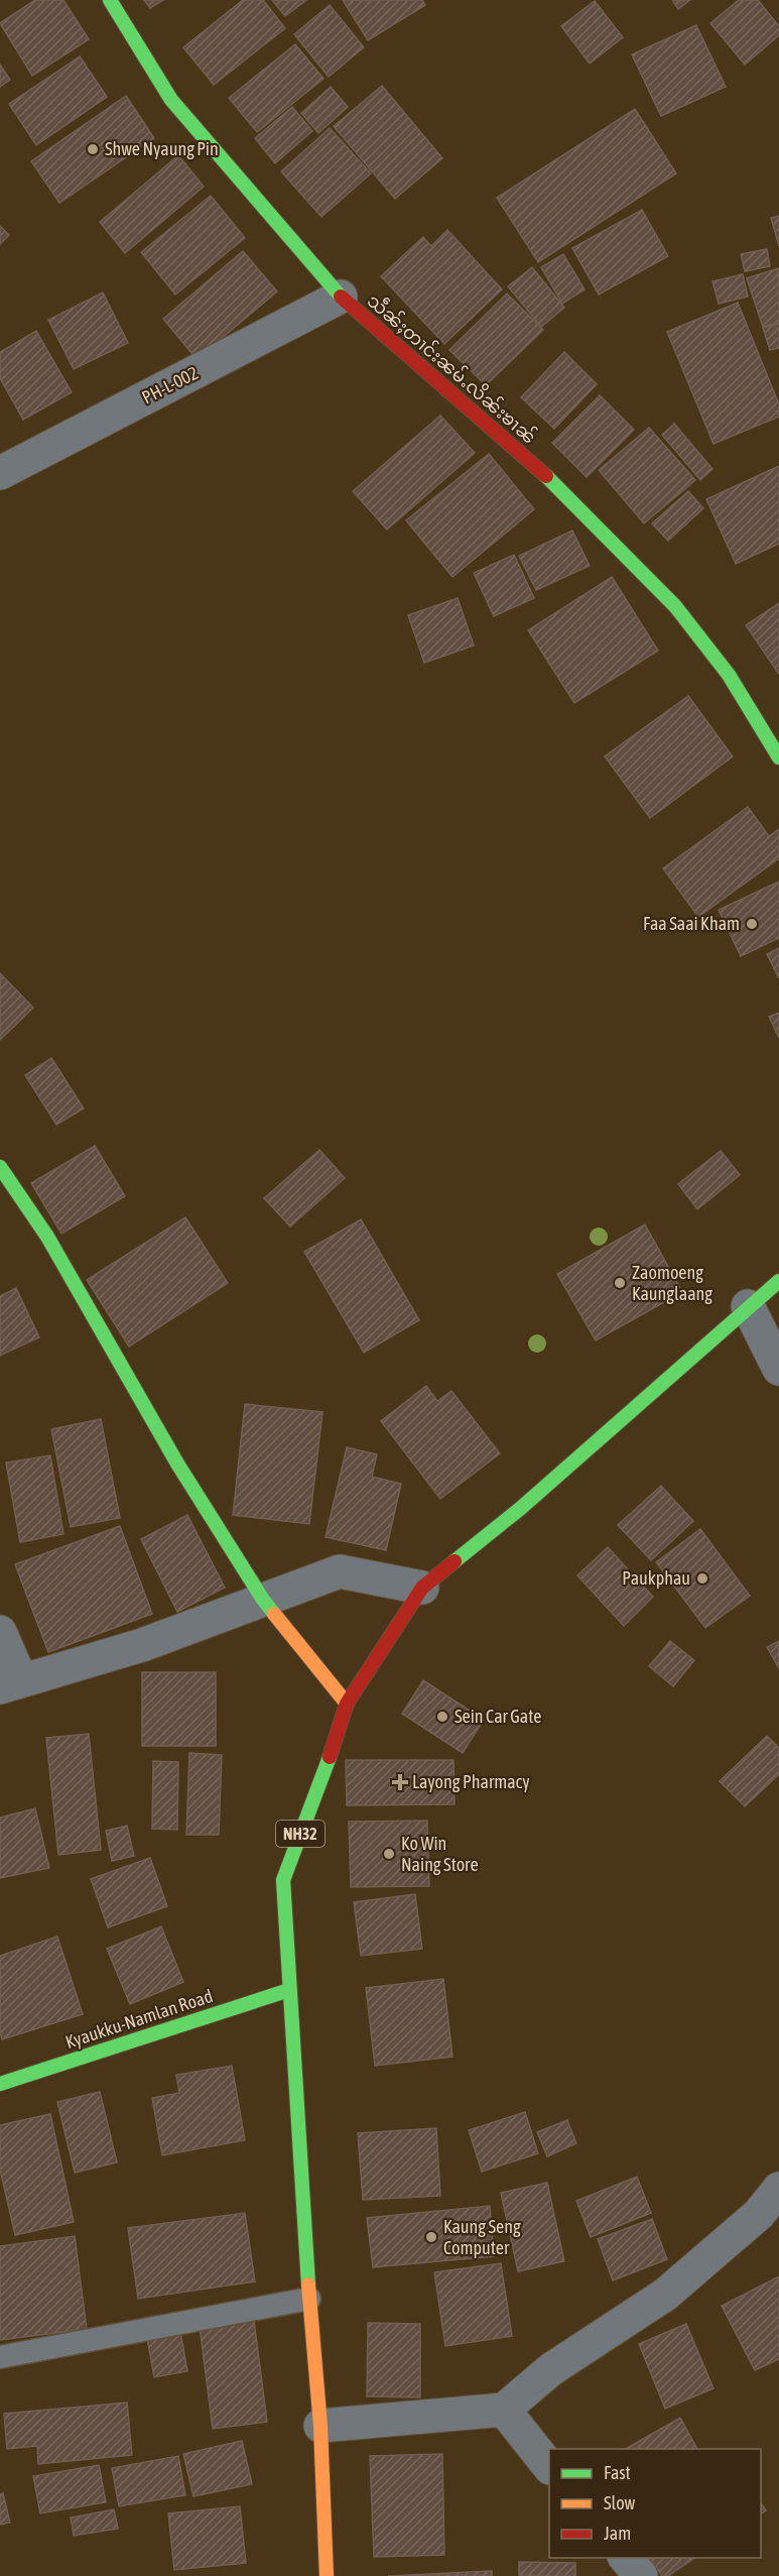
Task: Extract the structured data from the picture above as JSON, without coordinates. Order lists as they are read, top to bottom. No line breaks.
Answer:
{"streets":{"main road":["သဵၼ်ႈတၢင်းၼမ်ႉလိၼ်းၶၢၼ်","NH32","Kyaukku-Namlan Road"],"street":["PH-L-002"]},"crossings":[["သဵၼ်ႈတၢင်းၼမ်ႉလိၼ်းၶၢၼ်","PH-L-002"],["NH32","Kyaukku-Namlan Road"]],"places":{"other":["Shwe Nyaung Pin","Faa Saai Kham","Zaomoeng Kaunglaang","Paukphau","Sein Car Gate","Ko Win Naing Store","Kaung Seng Computer"],"health":["Layong Pharmacy"]},"legend":["Fast","Slow","Jam"]}
